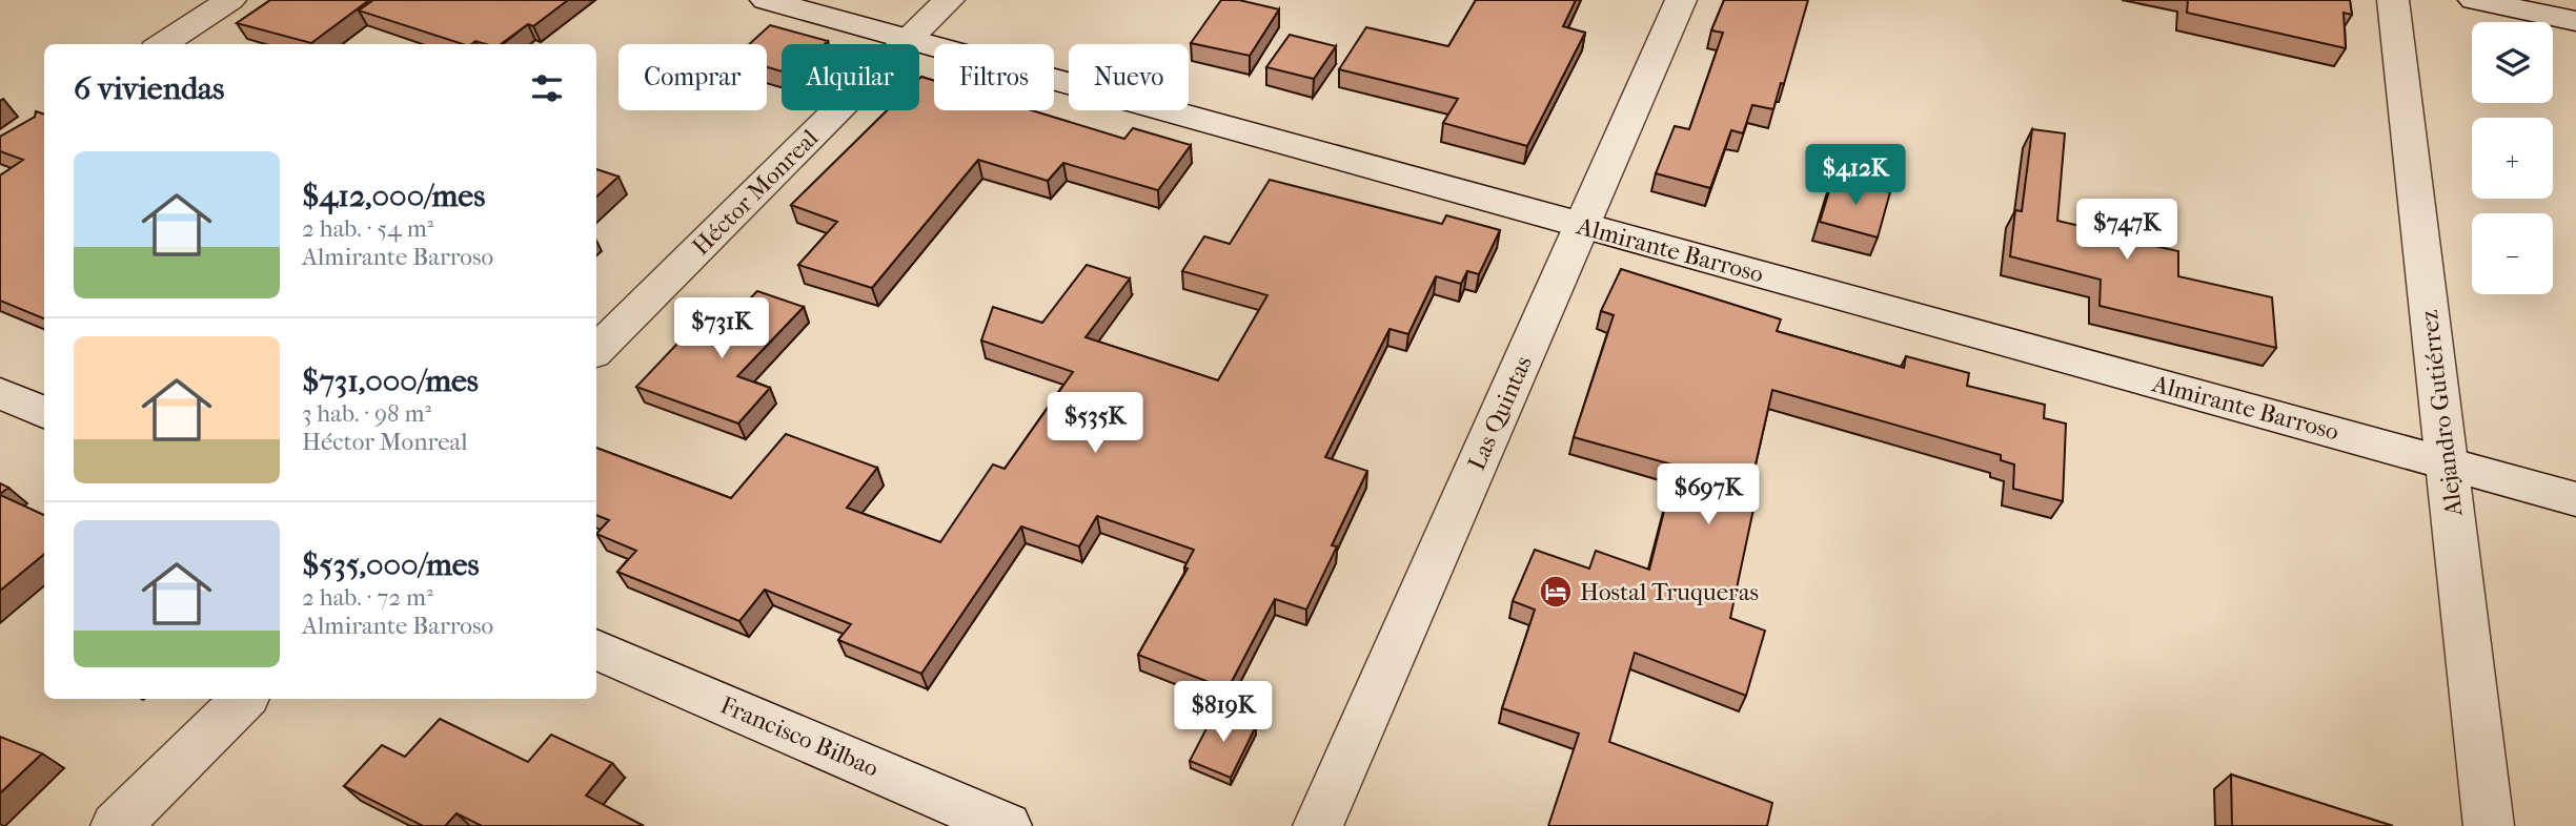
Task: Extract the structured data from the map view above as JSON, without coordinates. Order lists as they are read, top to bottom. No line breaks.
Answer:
{"streets":{"street":["Héctor Monreal","Almirante Barroso","Las Quintas","Alejandro Gutiérrez","Francisco Bilbao"]},"crossings":[["Héctor Monreal","Almirante Barroso"],["Almirante Barroso","Las Quintas"],["Almirante Barroso","Alejandro Gutiérrez"]],"places":{"hotel":["Hostal Truqueras"]},"page":{"map_buttons":["+","−"],"chip":["Comprar","Alquilar","Filtros","Nuevo"],"heading":"6 viviendas","list":[{"name":"$412,000/mes","note":"2 hab. · 54 m² · Almirante Barroso"},{"name":"$731,000/mes","note":"3 hab. · 98 m² · Héctor Monreal"},{"name":"$535,000/mes","note":"2 hab. · 72 m² · Almirante Barroso"}],"price":["$412K","$747K","$731K","$535K","$697K","$819K"]}}
